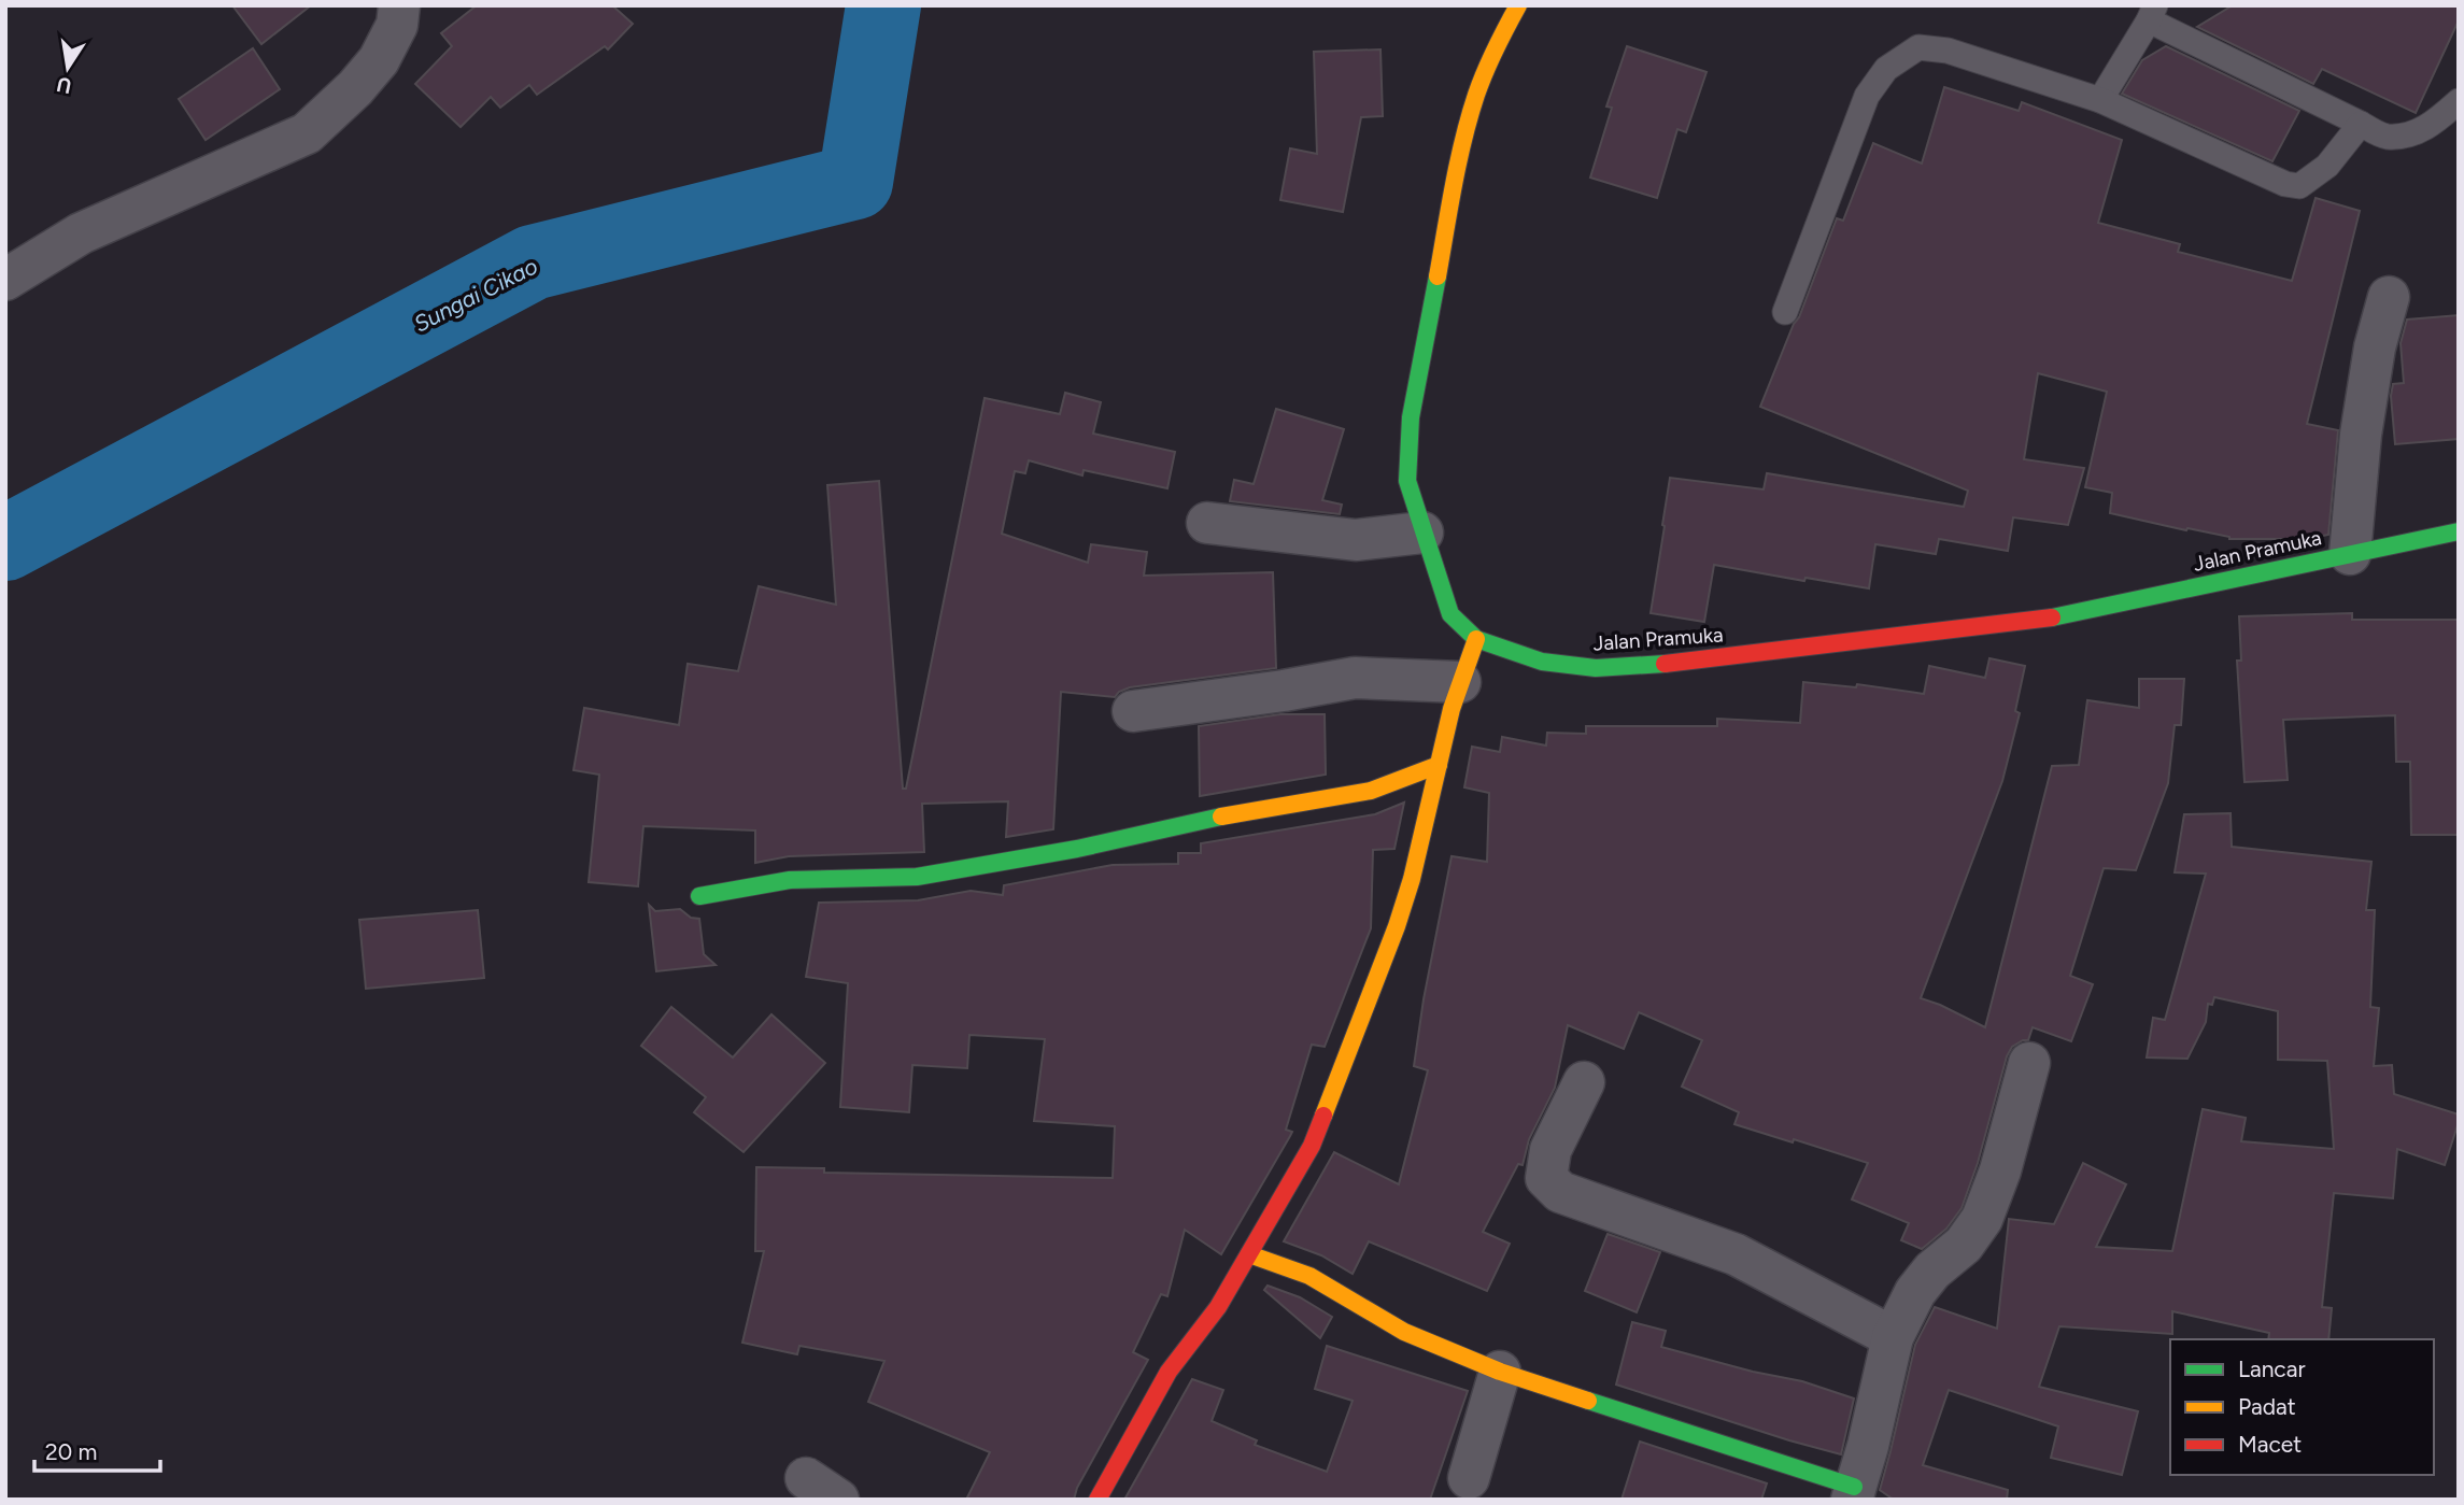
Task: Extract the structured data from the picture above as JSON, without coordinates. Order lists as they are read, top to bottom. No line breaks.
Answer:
{"streets":{"street":["Jalan Pramuka"]},"water":["Sungai Cikao"],"legend":["Lancar","Padat","Macet"],"scale_bar":"20 m","north":"bottom"}
